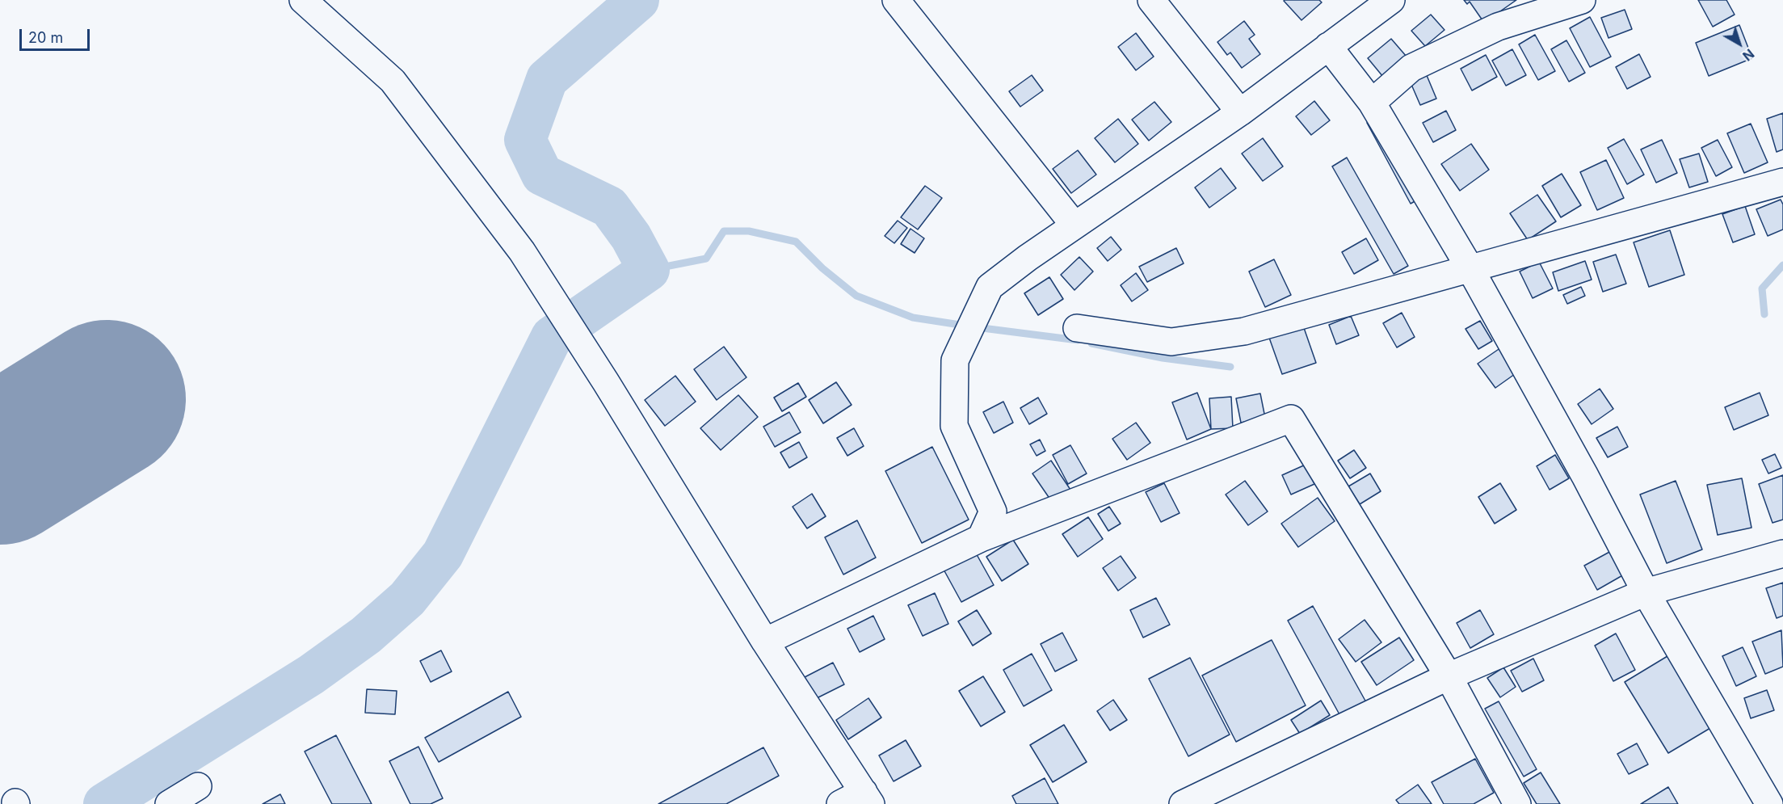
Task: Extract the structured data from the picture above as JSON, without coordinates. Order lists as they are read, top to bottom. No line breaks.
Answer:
{"scale_bar":"20 m","north":"bottom right"}
